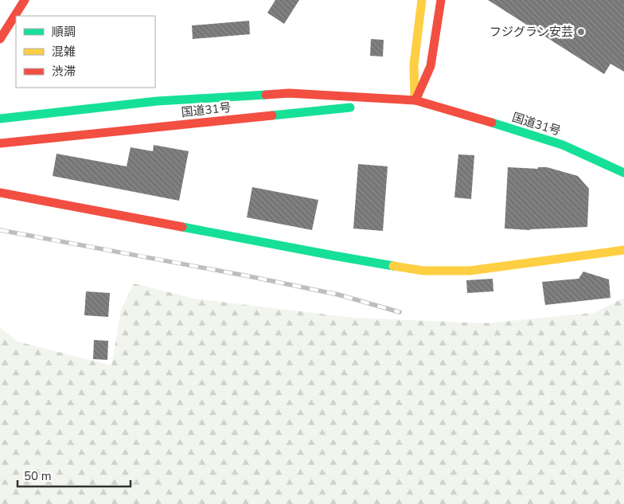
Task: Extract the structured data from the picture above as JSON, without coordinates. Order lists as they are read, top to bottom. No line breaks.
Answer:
{"streets":{"main road":["国道31号"]},"places":["フジグラン安芸"],"legend":["順調","混雑","渋滞"],"scale_bar":"50 m"}
